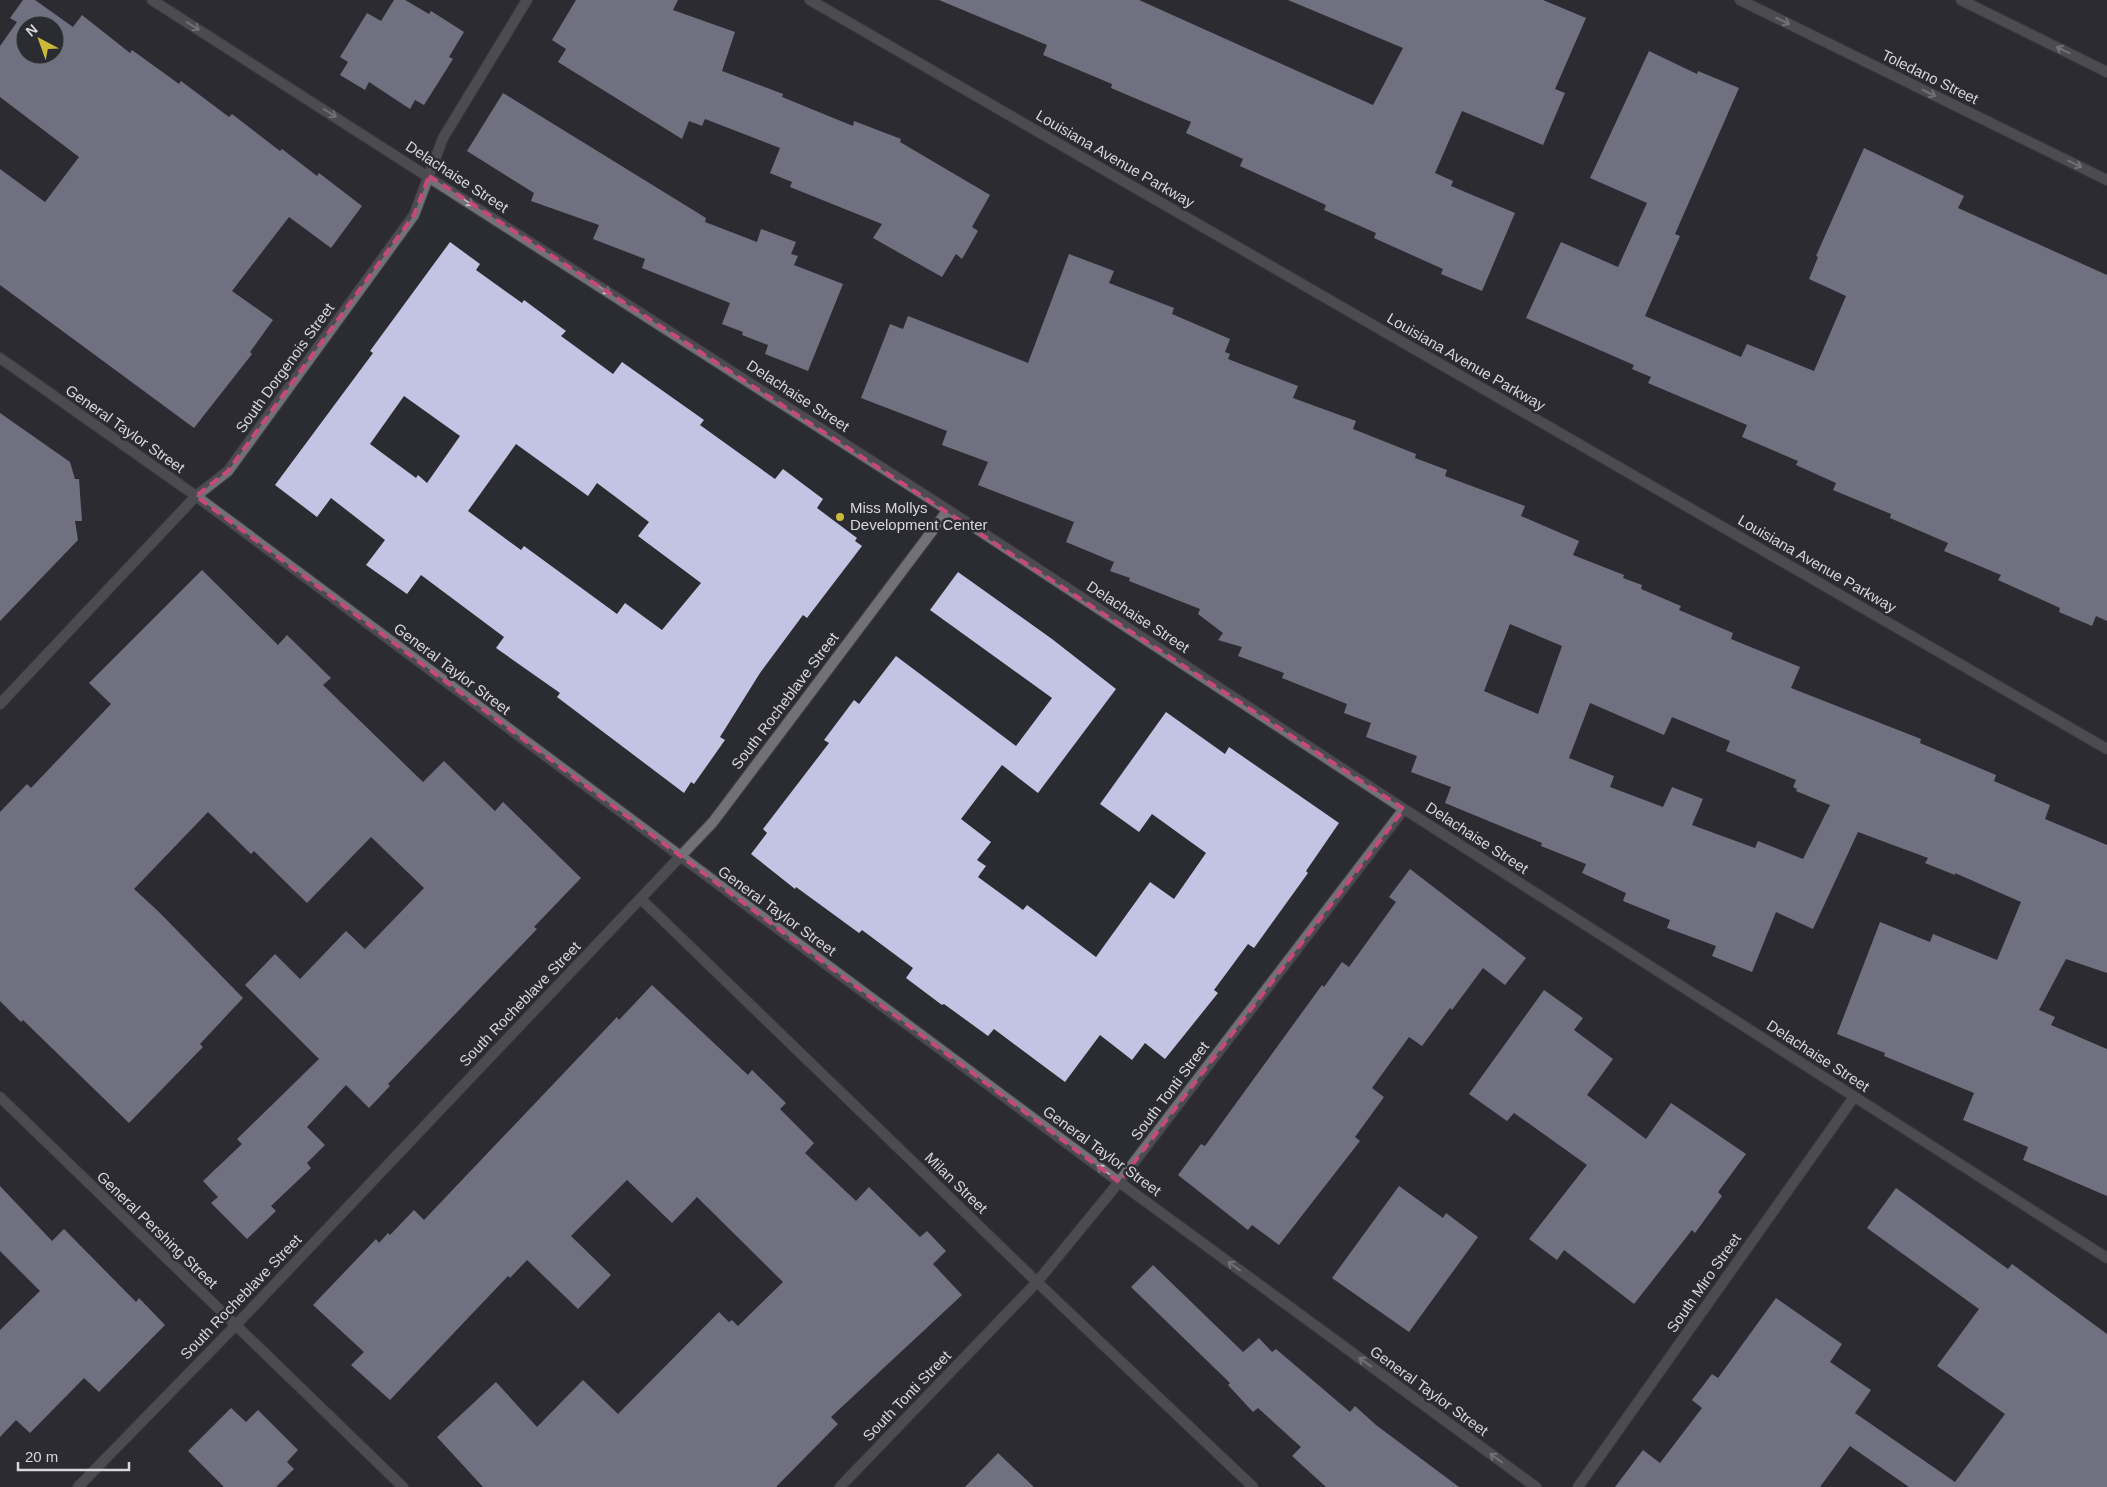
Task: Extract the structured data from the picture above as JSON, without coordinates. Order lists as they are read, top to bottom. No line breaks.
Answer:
{"streets":{"street":["Toledano Street","Louisiana Avenue Parkway","Delachaise Street","South Dorgenois Street","General Taylor Street","South Rocheblave Street","South Tonti Street","Milan Street","General Pershing Street","South Miro Street"]},"crossings":[["Delachaise Street","South Dorgenois Street"],["Delachaise Street","South Rocheblave Street"],["Delachaise Street","South Tonti Street"],["Delachaise Street","South Miro Street"],["South Dorgenois Street","General Taylor Street"],["General Taylor Street","South Rocheblave Street"],["General Taylor Street","South Tonti Street"],["South Rocheblave Street","Milan Street"],["South Rocheblave Street","General Pershing Street"],["South Tonti Street","Milan Street"]],"one_way":["Toledano Street","Delachaise Street","General Taylor Street"],"places":["Miss Mollys Development Center"],"scale_bar":"20 m","north":"top left"}
